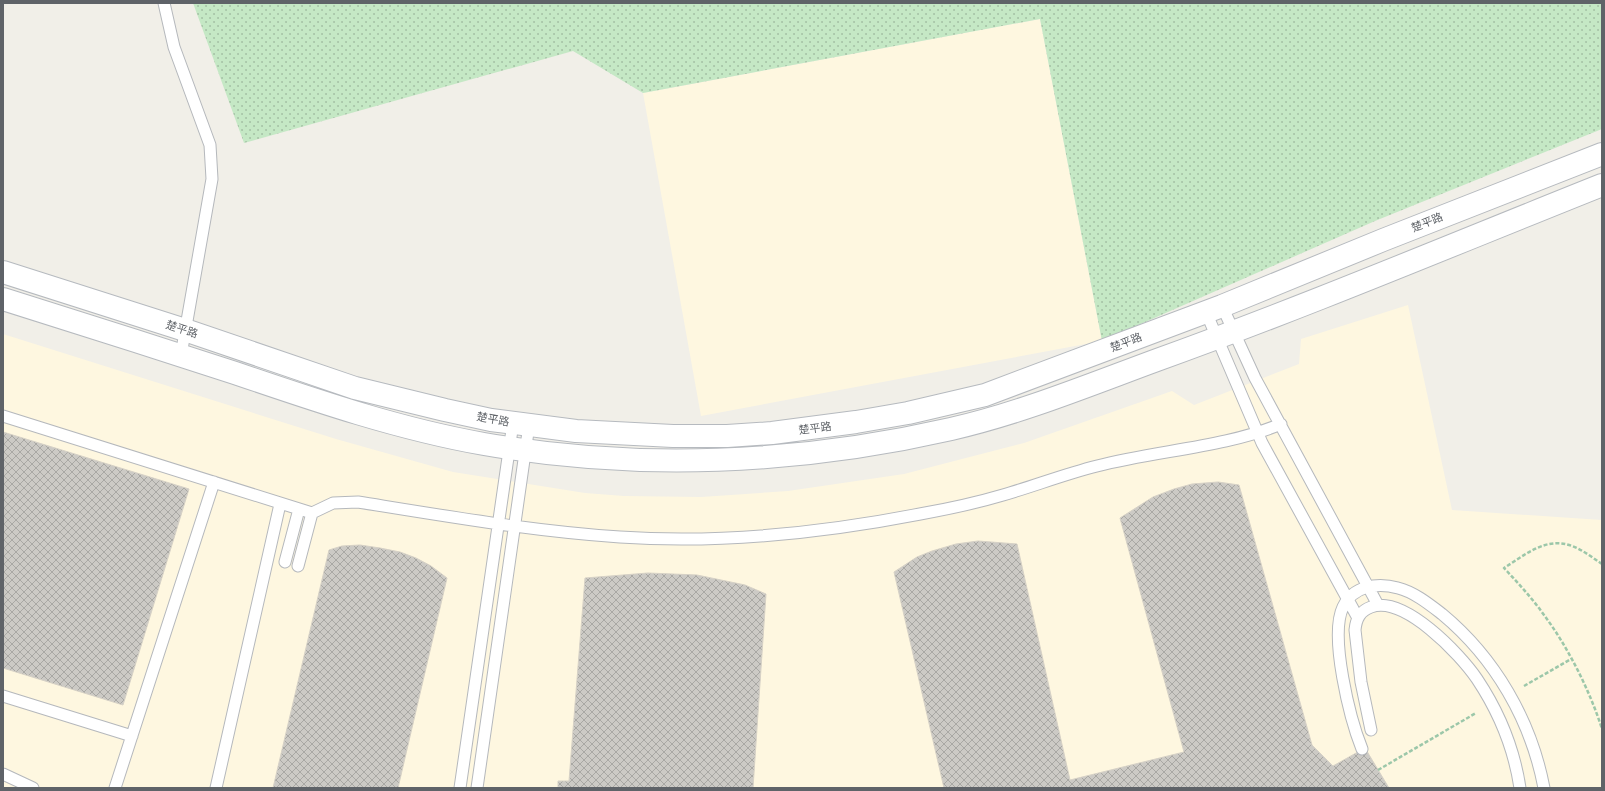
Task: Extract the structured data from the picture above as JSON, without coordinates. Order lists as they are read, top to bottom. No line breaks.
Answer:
{"streets":{"main road":["楚平路"]}}
